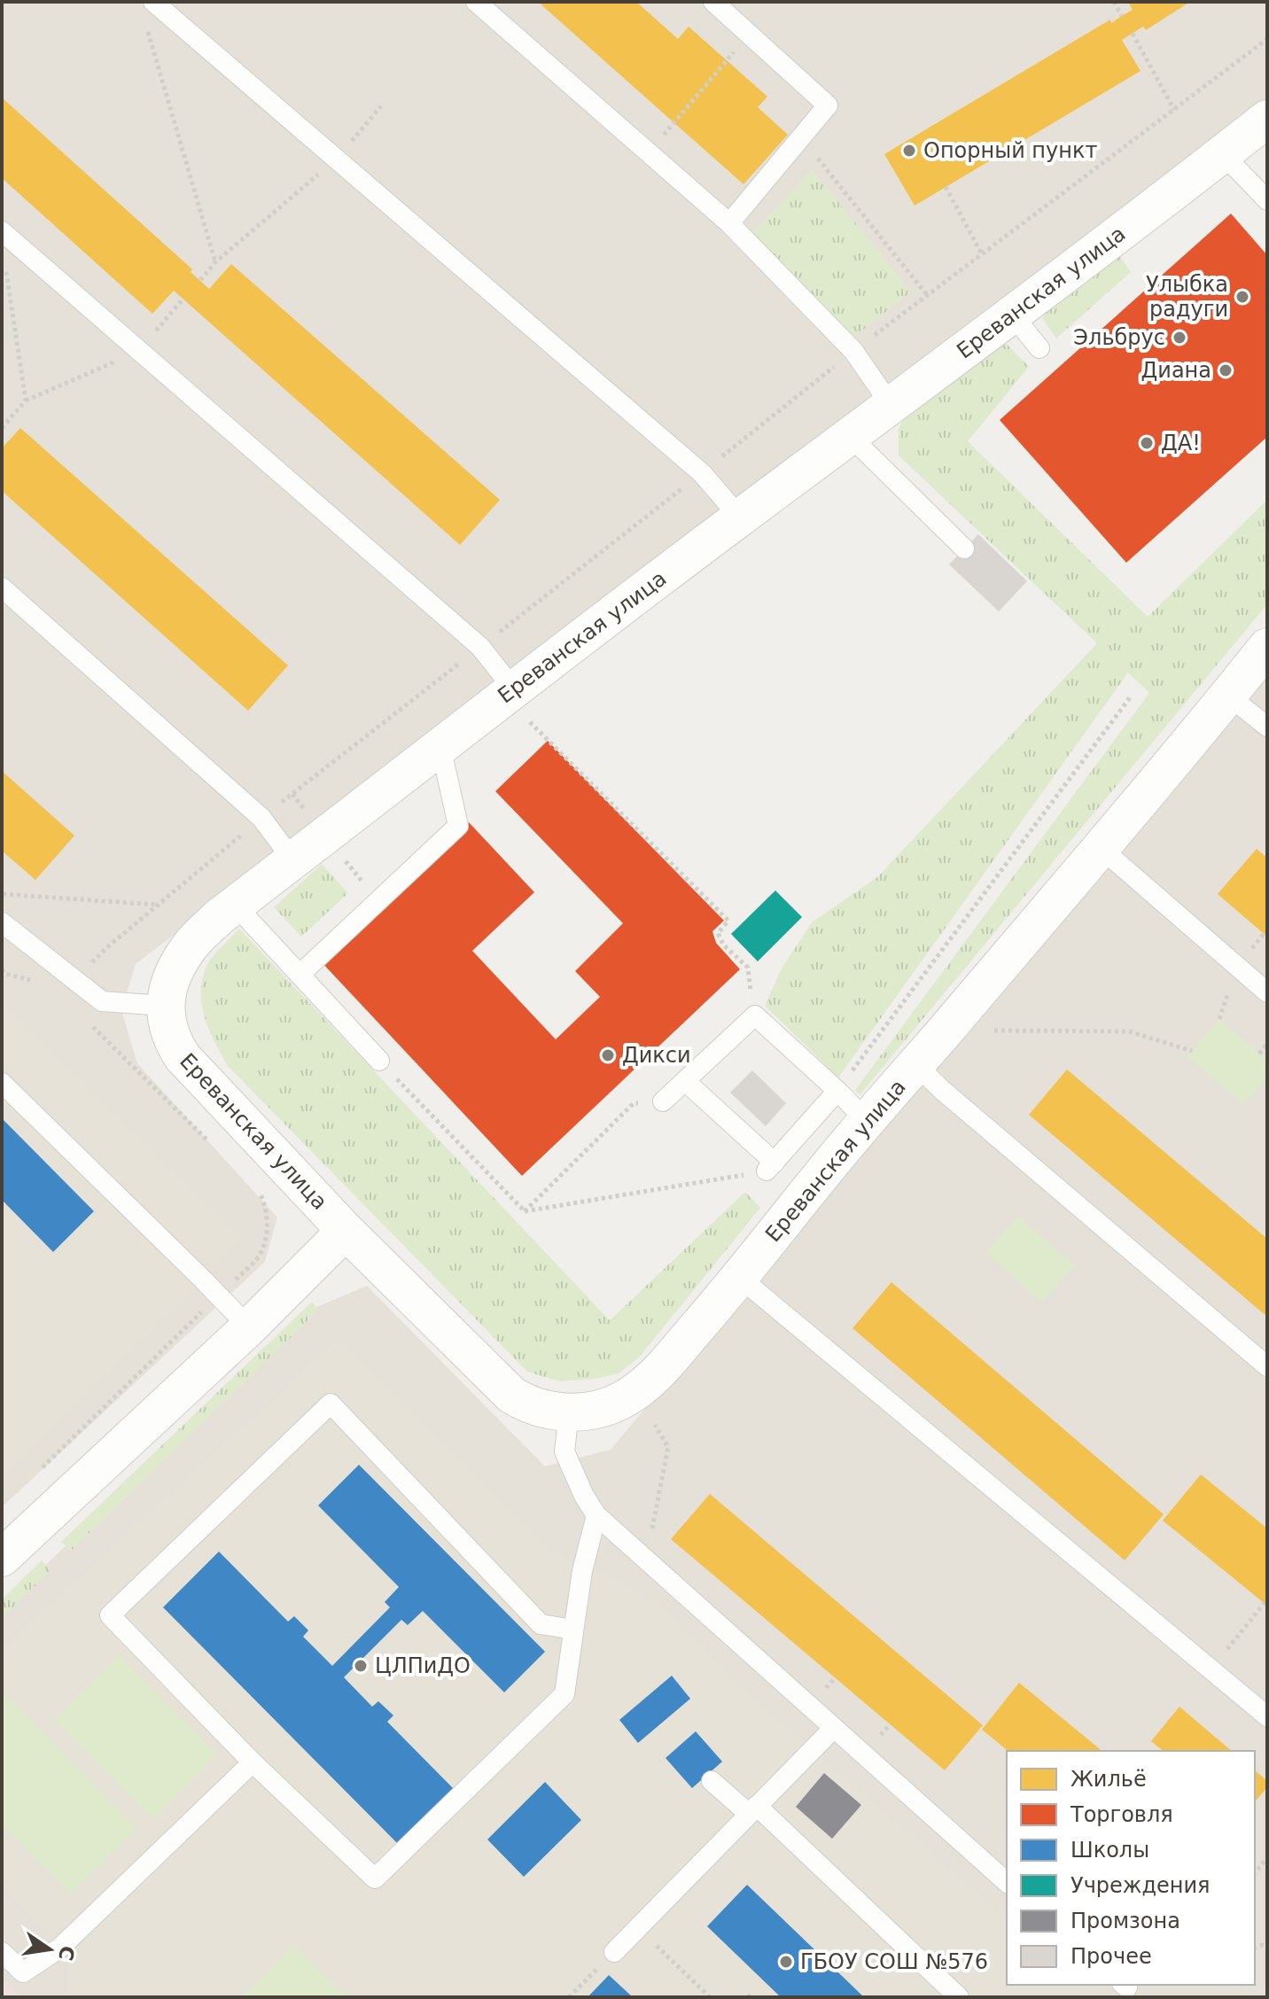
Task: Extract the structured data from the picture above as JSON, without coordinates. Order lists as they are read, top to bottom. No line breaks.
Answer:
{"streets":{"street":["Ереванская улица"]},"places":["Опорный пункт","Улыбка радуги","Эльбрус","Диана","ДА!","Дикси","ЦЛПиДО","ГБОУ СОШ №576"],"legend":["Жильё","Торговля","Школы","Учреждения","Промзона","Прочее"],"north":"right"}
